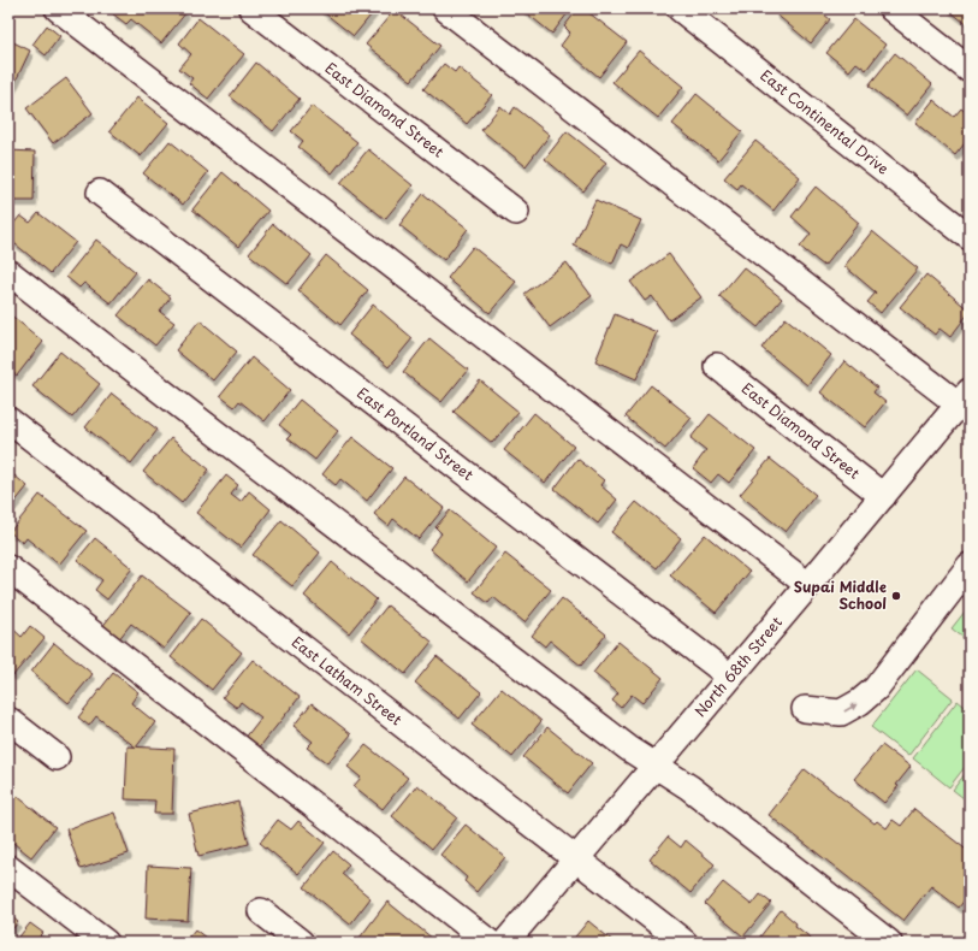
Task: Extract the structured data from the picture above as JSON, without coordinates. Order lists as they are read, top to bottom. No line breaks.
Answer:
{"streets":{"street":["East Diamond Street","East Continental Drive","East Portland Street","North 68th Street","East Latham Street"]},"crossings":[["East Diamond Street","North 68th Street"],["East Portland Street","North 68th Street"],["North 68th Street","East Latham Street"]],"places":["Supai Middle School"]}
